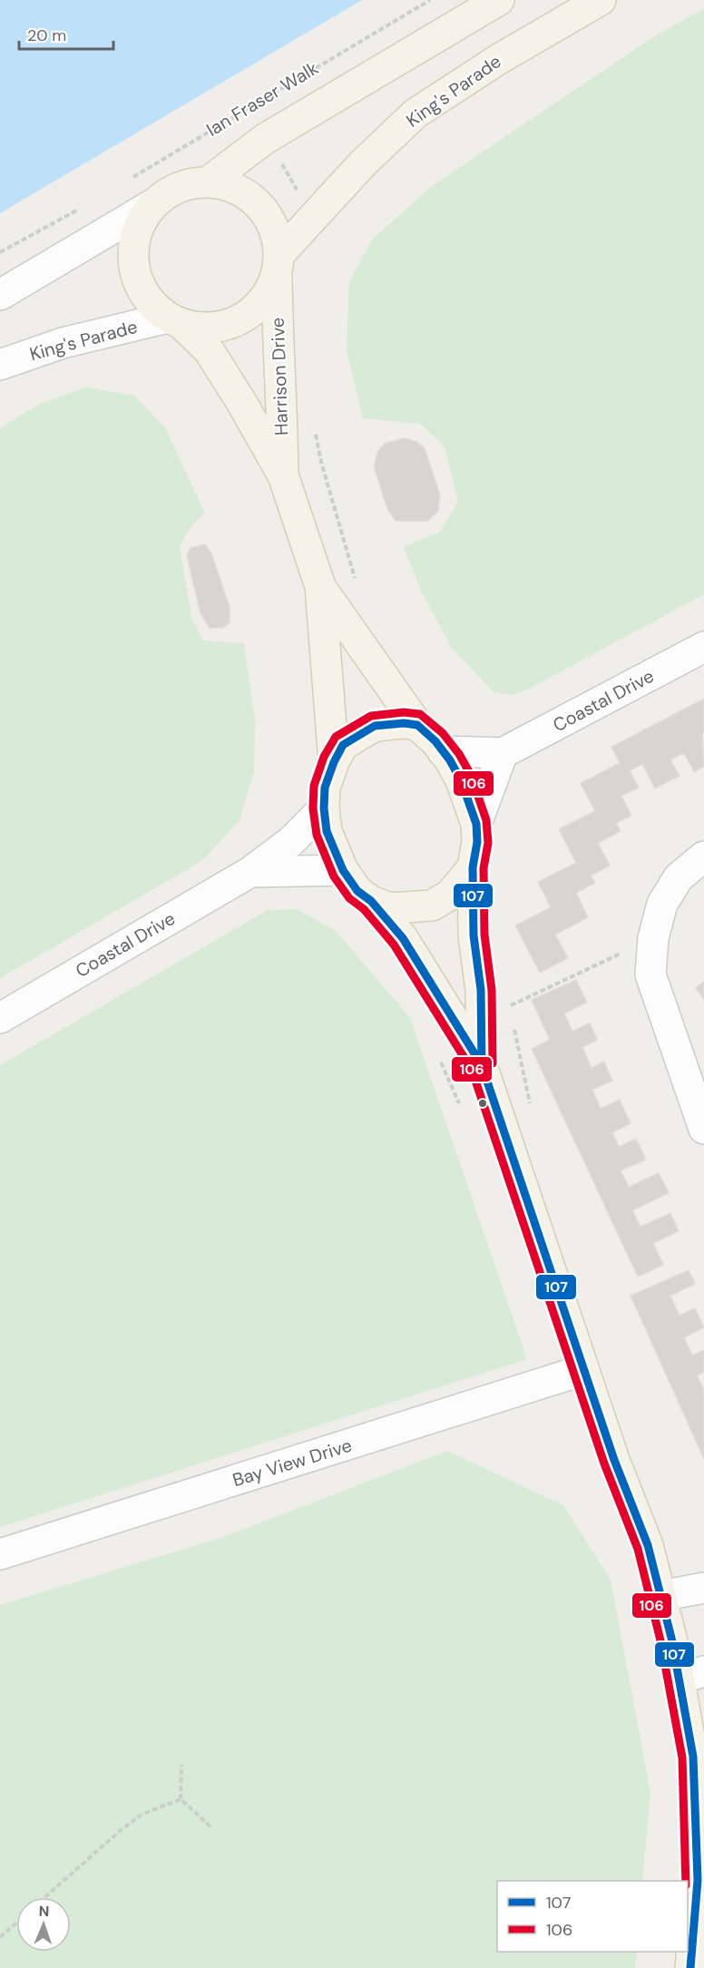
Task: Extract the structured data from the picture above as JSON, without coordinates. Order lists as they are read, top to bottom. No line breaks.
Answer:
{"streets":{"main road":["King's Parade","Harrison Drive"],"street":["Coastal Drive","Bay View Drive"],"path":["Ian Fraser Walk"]},"crossings":[["King's Parade","Harrison Drive"],["Harrison Drive","Coastal Drive"]],"lines":["transit line 106","transit line 107"],"legend":["107","106"],"scale_bar":"20 m","north":"top"}
